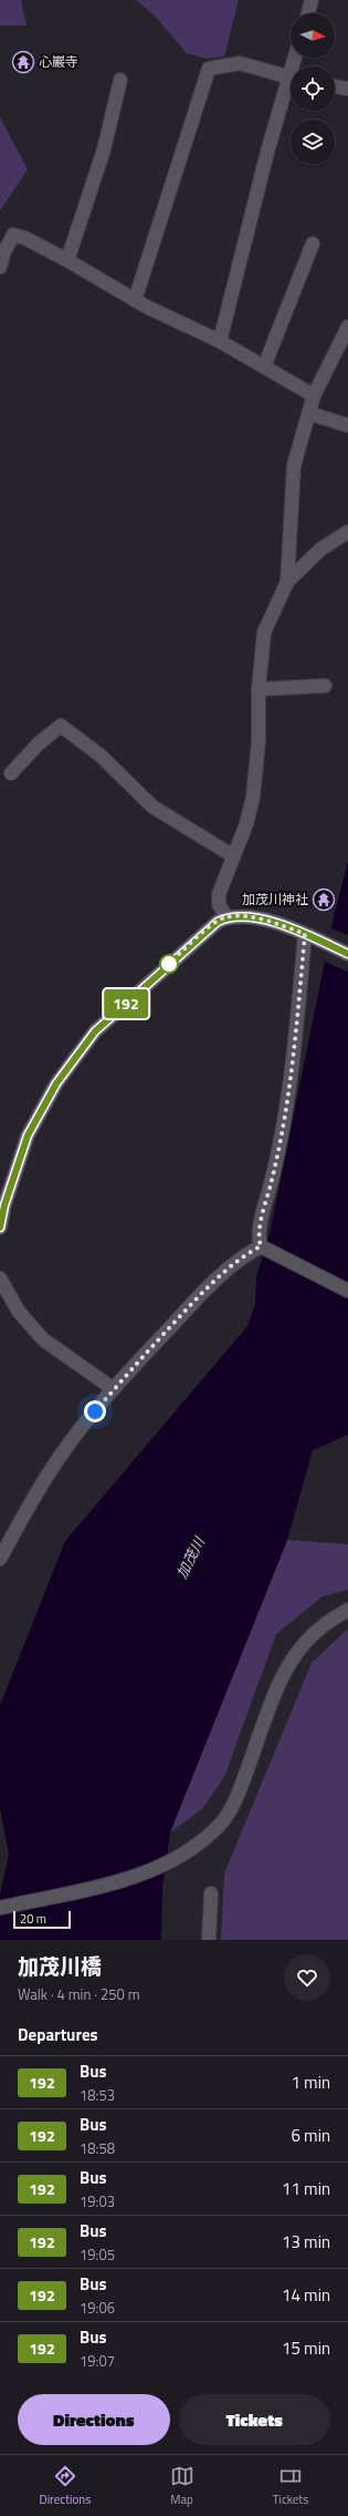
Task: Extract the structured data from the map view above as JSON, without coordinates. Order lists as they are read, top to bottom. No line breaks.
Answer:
{"water":["加茂川"],"places":{"temple":["心巖寺","加茂川神社"]},"lines":["bus line 192"],"scale_bar":"20 m","north":"right","page":{"on_map":"192","scale":"20 m","heading":[["加茂川橋","Walk · 4 min · 250 m"],"Departures"],"list":[{"mark":"192","name":"Bus","note":"18:53","value":"1 min"},{"mark":"192","name":"Bus","note":"18:58","value":"6 min"},{"mark":"192","name":"Bus","note":"19:03","value":"11 min"},{"mark":"192","name":"Bus","note":"19:05","value":"13 min"},{"mark":"192","name":"Bus","note":"19:06","value":"14 min"},{"mark":"192","name":"Bus","note":"19:07","value":"15 min"}],"buttons":["Directions","Tickets"],"tabs":["Directions","Map","Tickets"]}}
